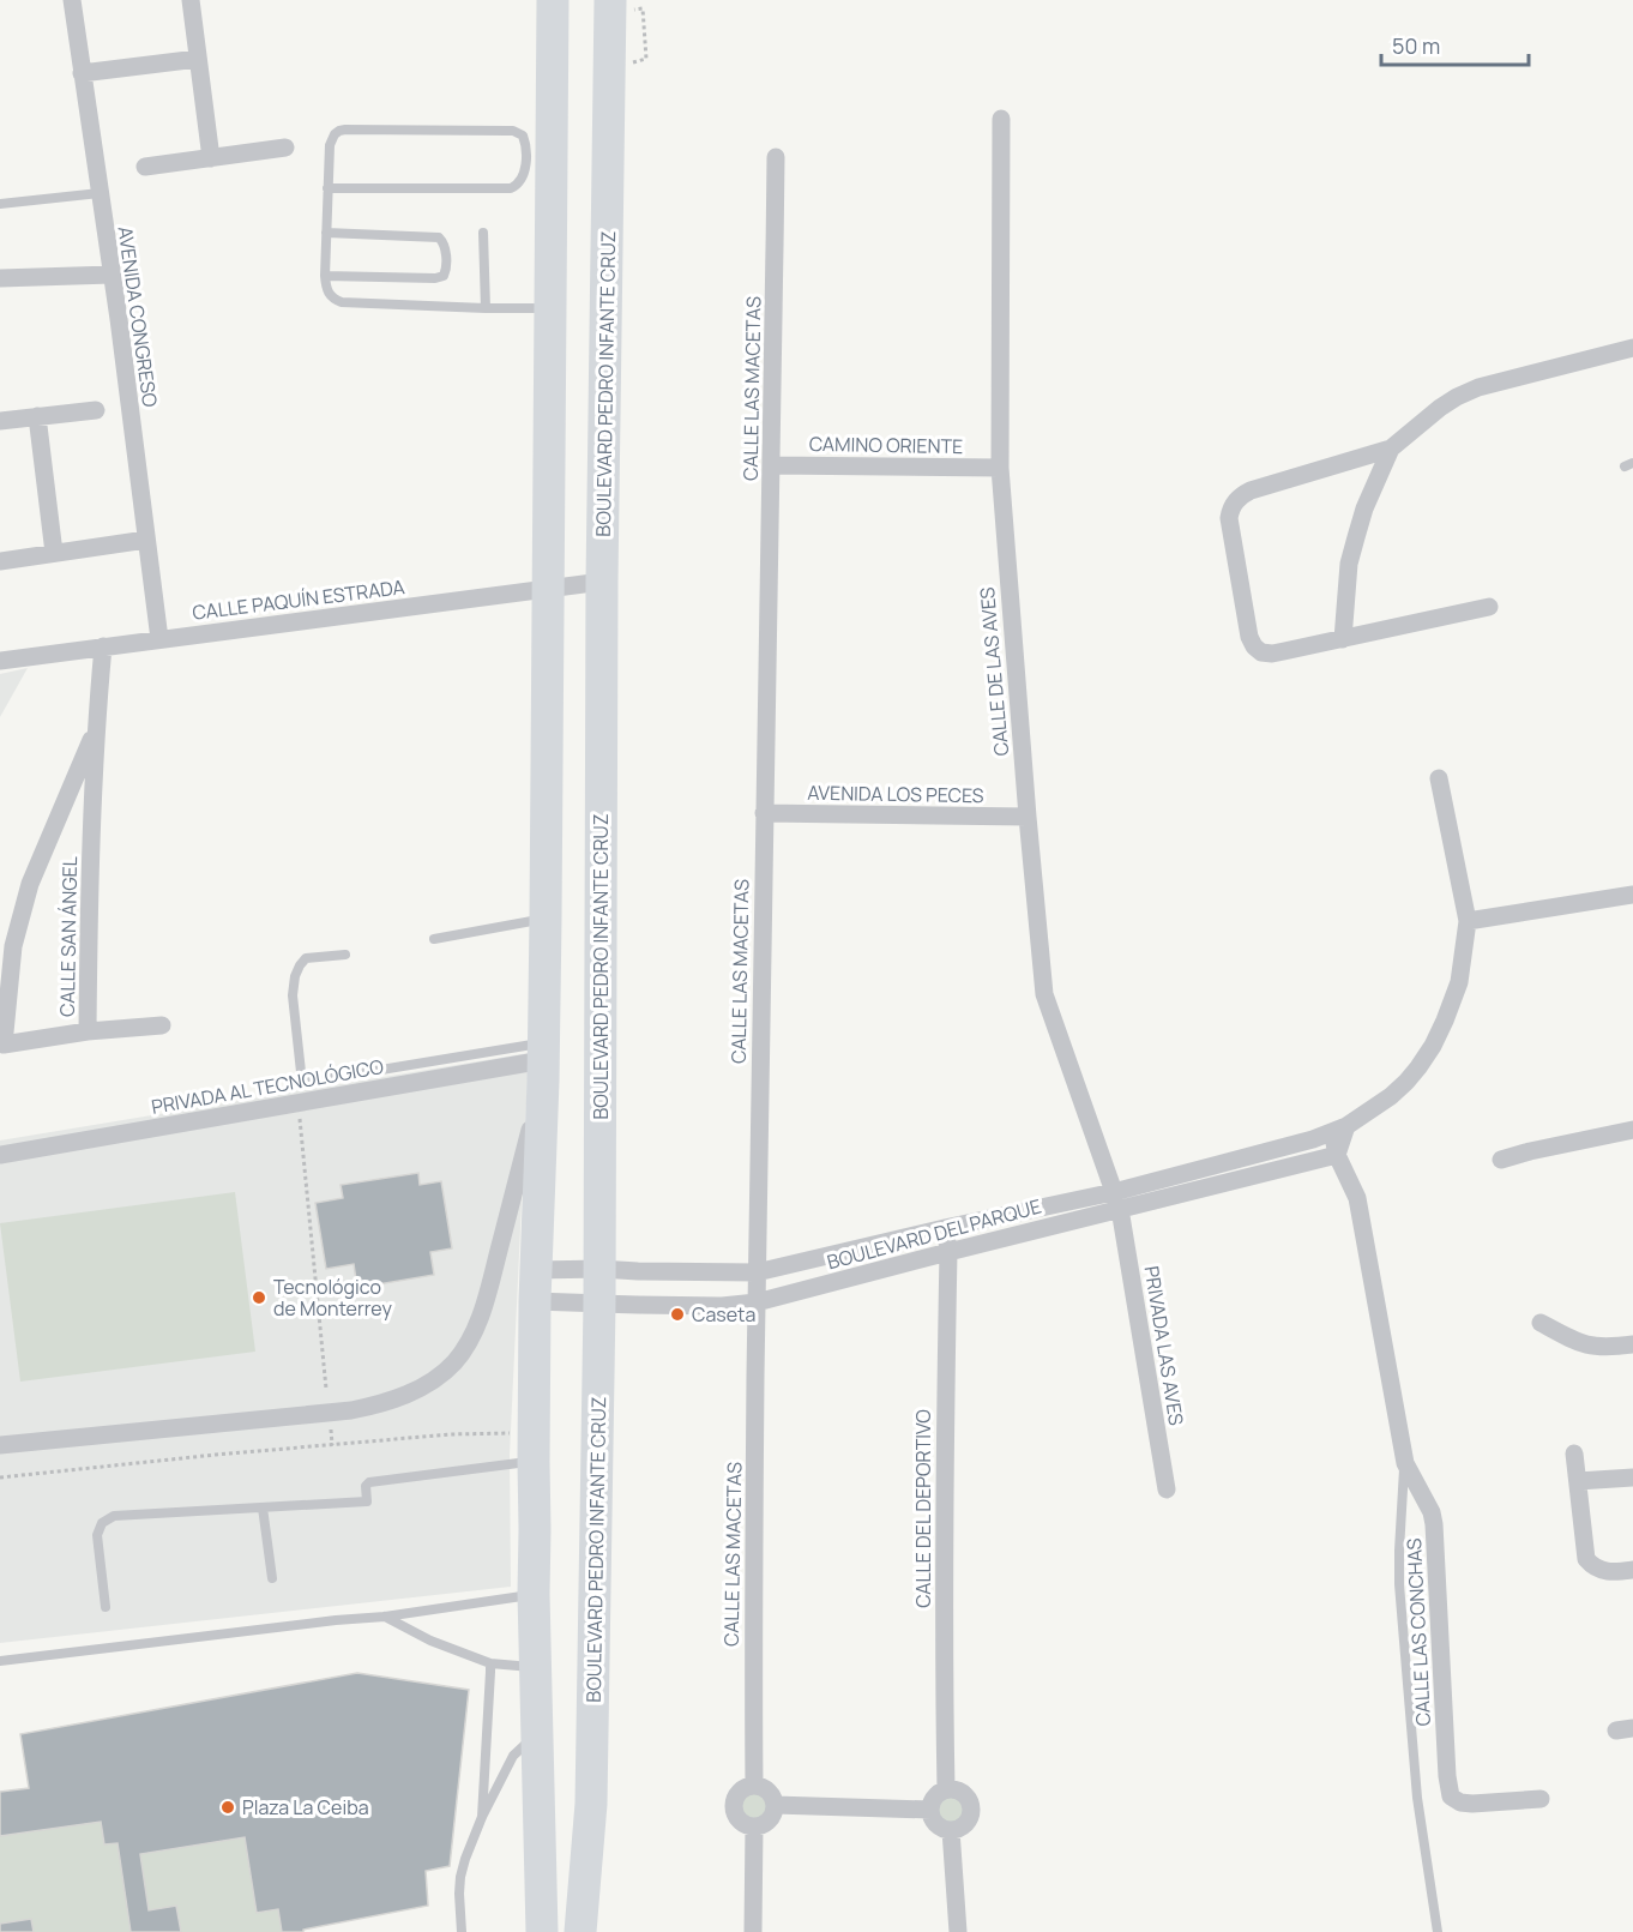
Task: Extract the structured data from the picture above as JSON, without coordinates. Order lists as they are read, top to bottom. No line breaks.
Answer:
{"streets":{"highway":["BOULEVARD PEDRO INFANTE CRUZ"],"street":["AVENIDA CONGRESO","CALLE LAS MACETAS","CAMINO ORIENTE","CALLE PAQUÍN ESTRADA","CALLE DE LAS AVES","AVENIDA LOS PECES","CALLE SAN ÁNGEL","PRIVADA AL TECNOLÓGICO","BOULEVARD DEL PARQUE","PRIVADA LAS AVES","CALLE DEL DEPORTIVO","CALLE LAS CONCHAS"]},"crossings":[["AVENIDA CONGRESO","CALLE PAQUÍN ESTRADA"],["BOULEVARD PEDRO INFANTE CRUZ","CALLE PAQUÍN ESTRADA"],["BOULEVARD PEDRO INFANTE CRUZ","BOULEVARD DEL PARQUE"],["CALLE LAS MACETAS","CAMINO ORIENTE"],["CALLE LAS MACETAS","AVENIDA LOS PECES"],["CALLE LAS MACETAS","BOULEVARD DEL PARQUE"],["CAMINO ORIENTE","CALLE DE LAS AVES"],["CALLE PAQUÍN ESTRADA","CALLE SAN ÁNGEL"],["CALLE DE LAS AVES","AVENIDA LOS PECES"],["CALLE DE LAS AVES","BOULEVARD DEL PARQUE"],["CALLE DE LAS AVES","PRIVADA LAS AVES"],["BOULEVARD DEL PARQUE","PRIVADA LAS AVES"],["BOULEVARD DEL PARQUE","CALLE DEL DEPORTIVO"],["BOULEVARD DEL PARQUE","CALLE LAS CONCHAS"]],"places":["Tecnológico de Monterrey","Caseta","Plaza La Ceiba"],"scale_bar":"50 m"}
